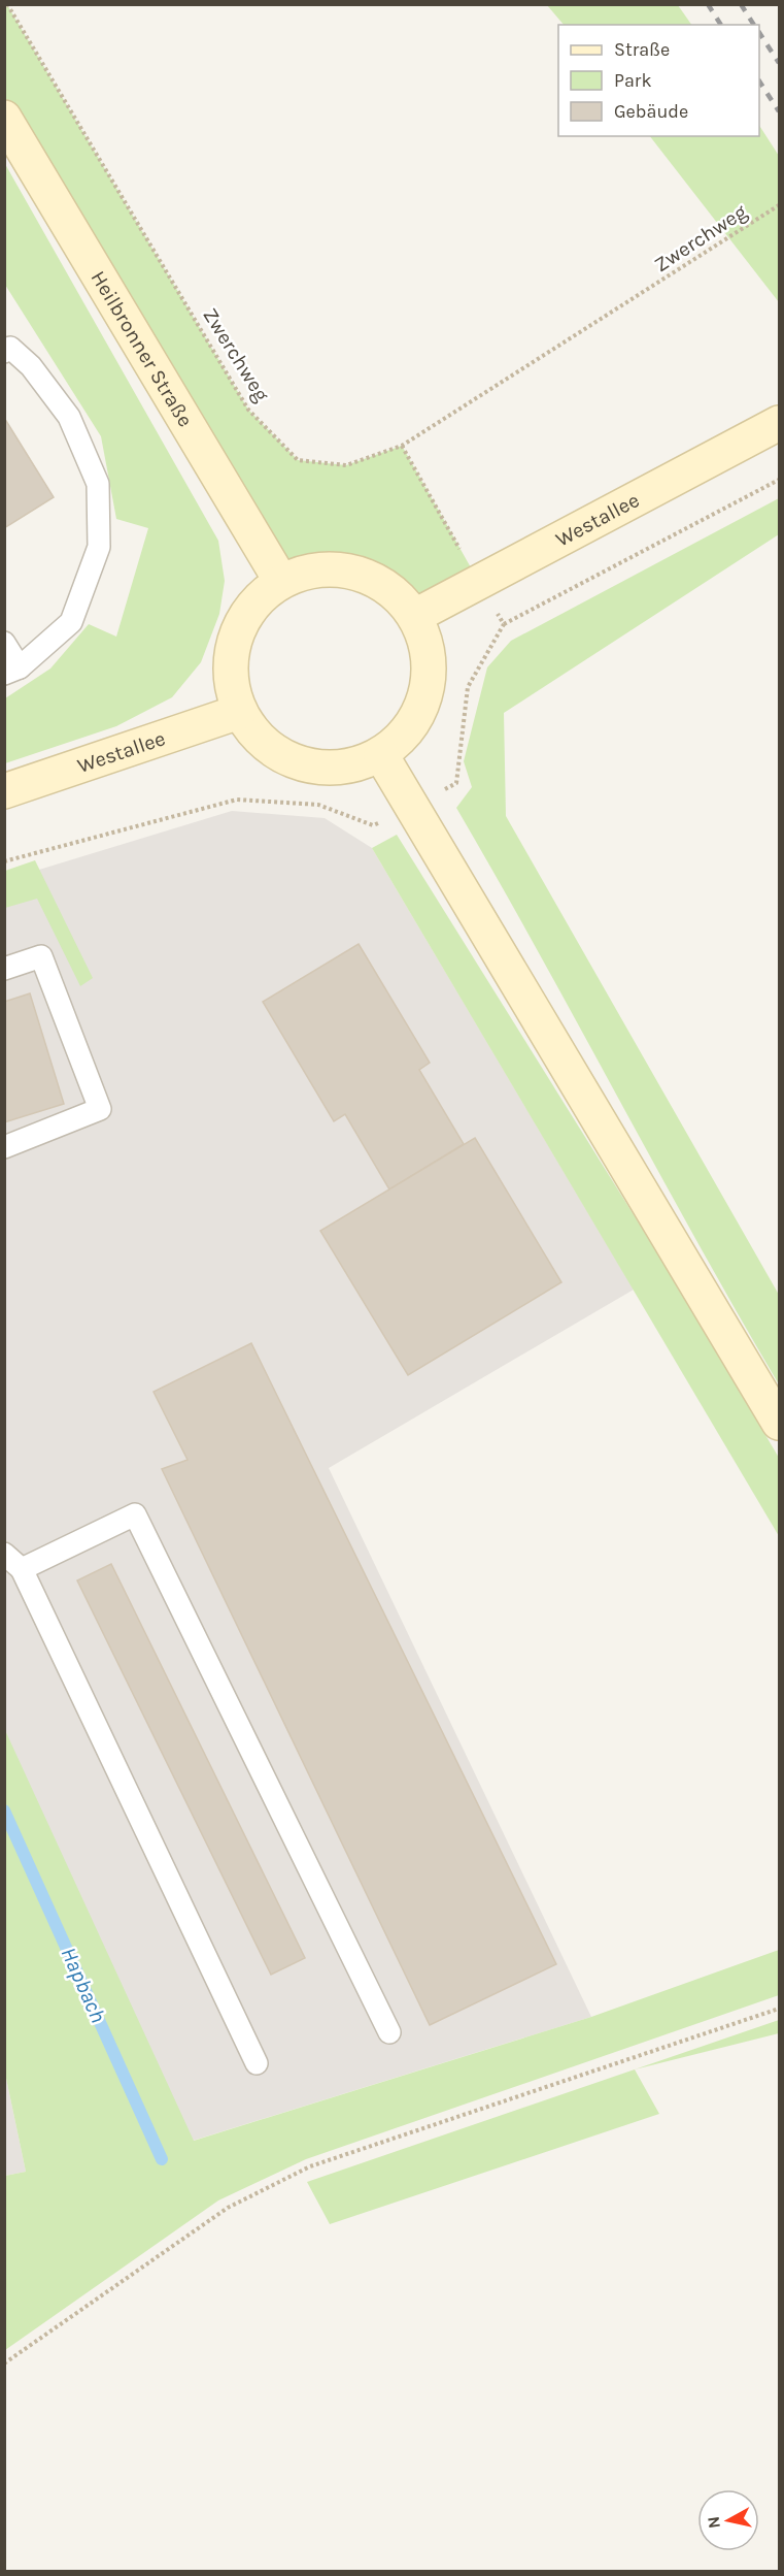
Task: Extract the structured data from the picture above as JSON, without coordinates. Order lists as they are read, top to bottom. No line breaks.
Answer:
{"streets":{"main road":["Heilbronner Straße","Westallee"],"path":["Zwerchweg"]},"crossings":[["Heilbronner Straße","Westallee"]],"water":["Hapbach"],"legend":["Straße","Park","Gebäude"],"north":"left"}
